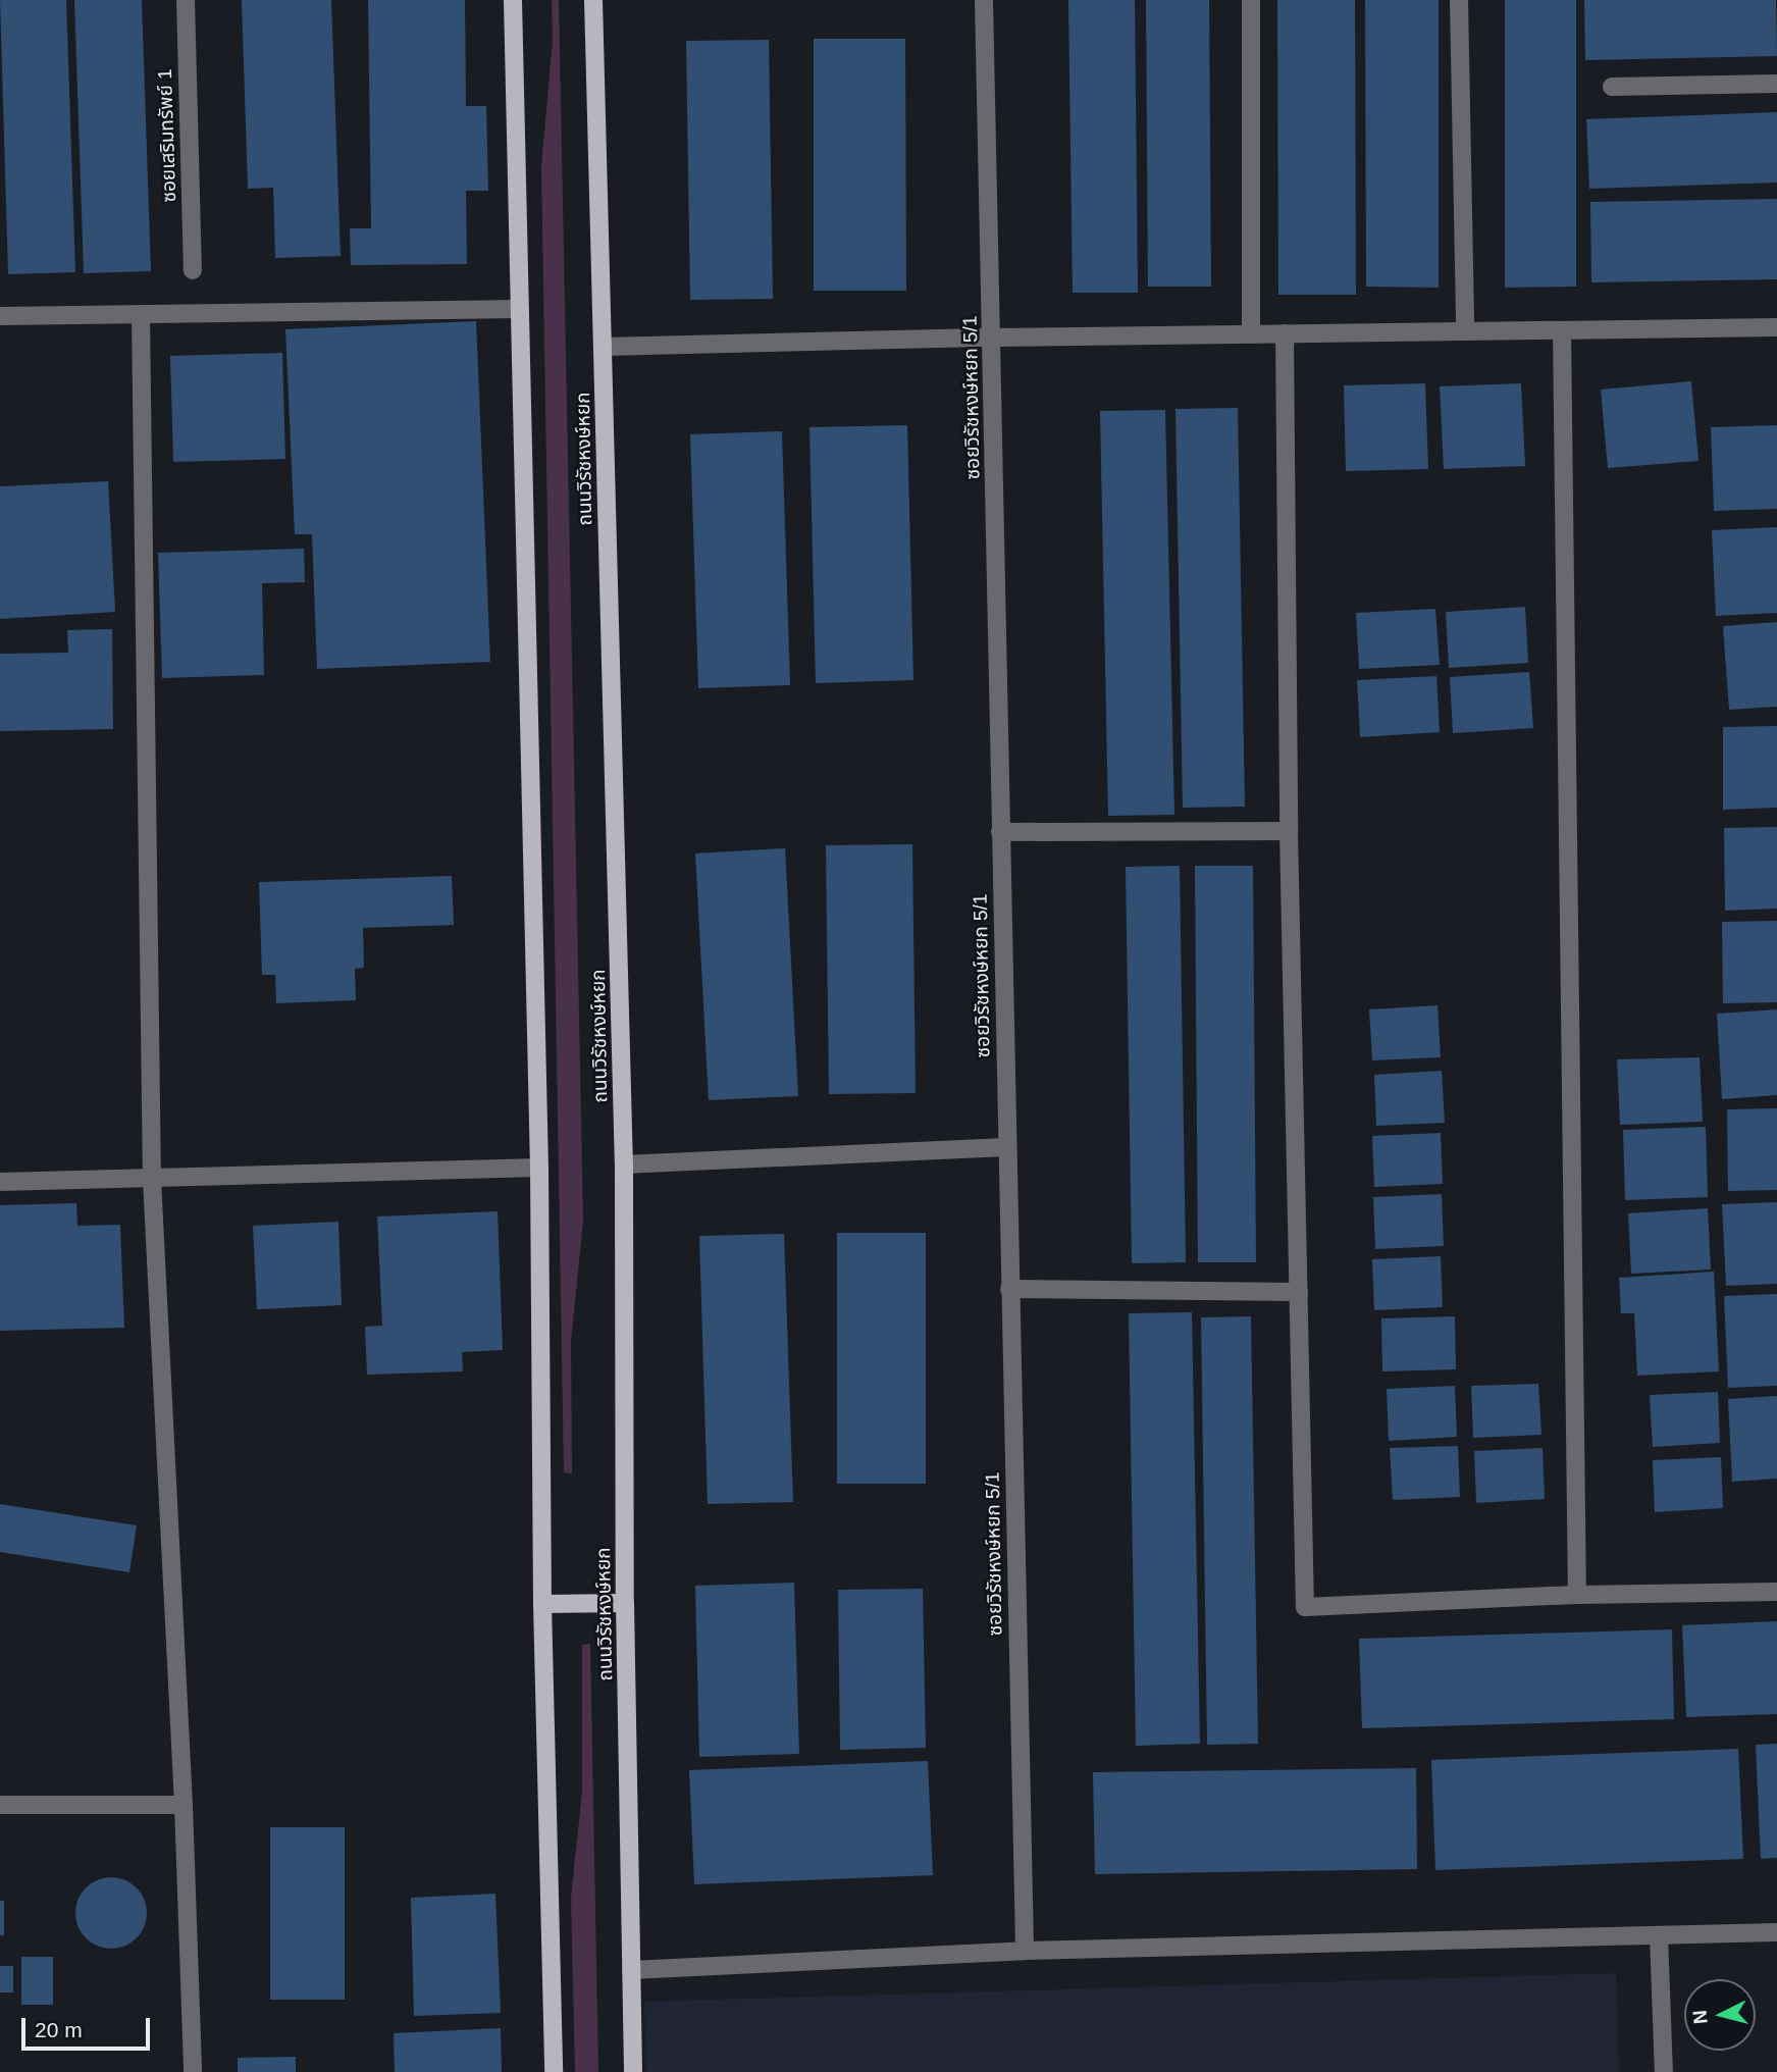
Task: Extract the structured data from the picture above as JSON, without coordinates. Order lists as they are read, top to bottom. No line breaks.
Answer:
{"streets":{"main road":["ถนนวิรัชหงษ์หยก"],"street":["ซอยเสริมทรัพย์ 1","ซอยวิรัชหงษ์หยก 5/1"]},"scale_bar":"20 m","north":"left"}
